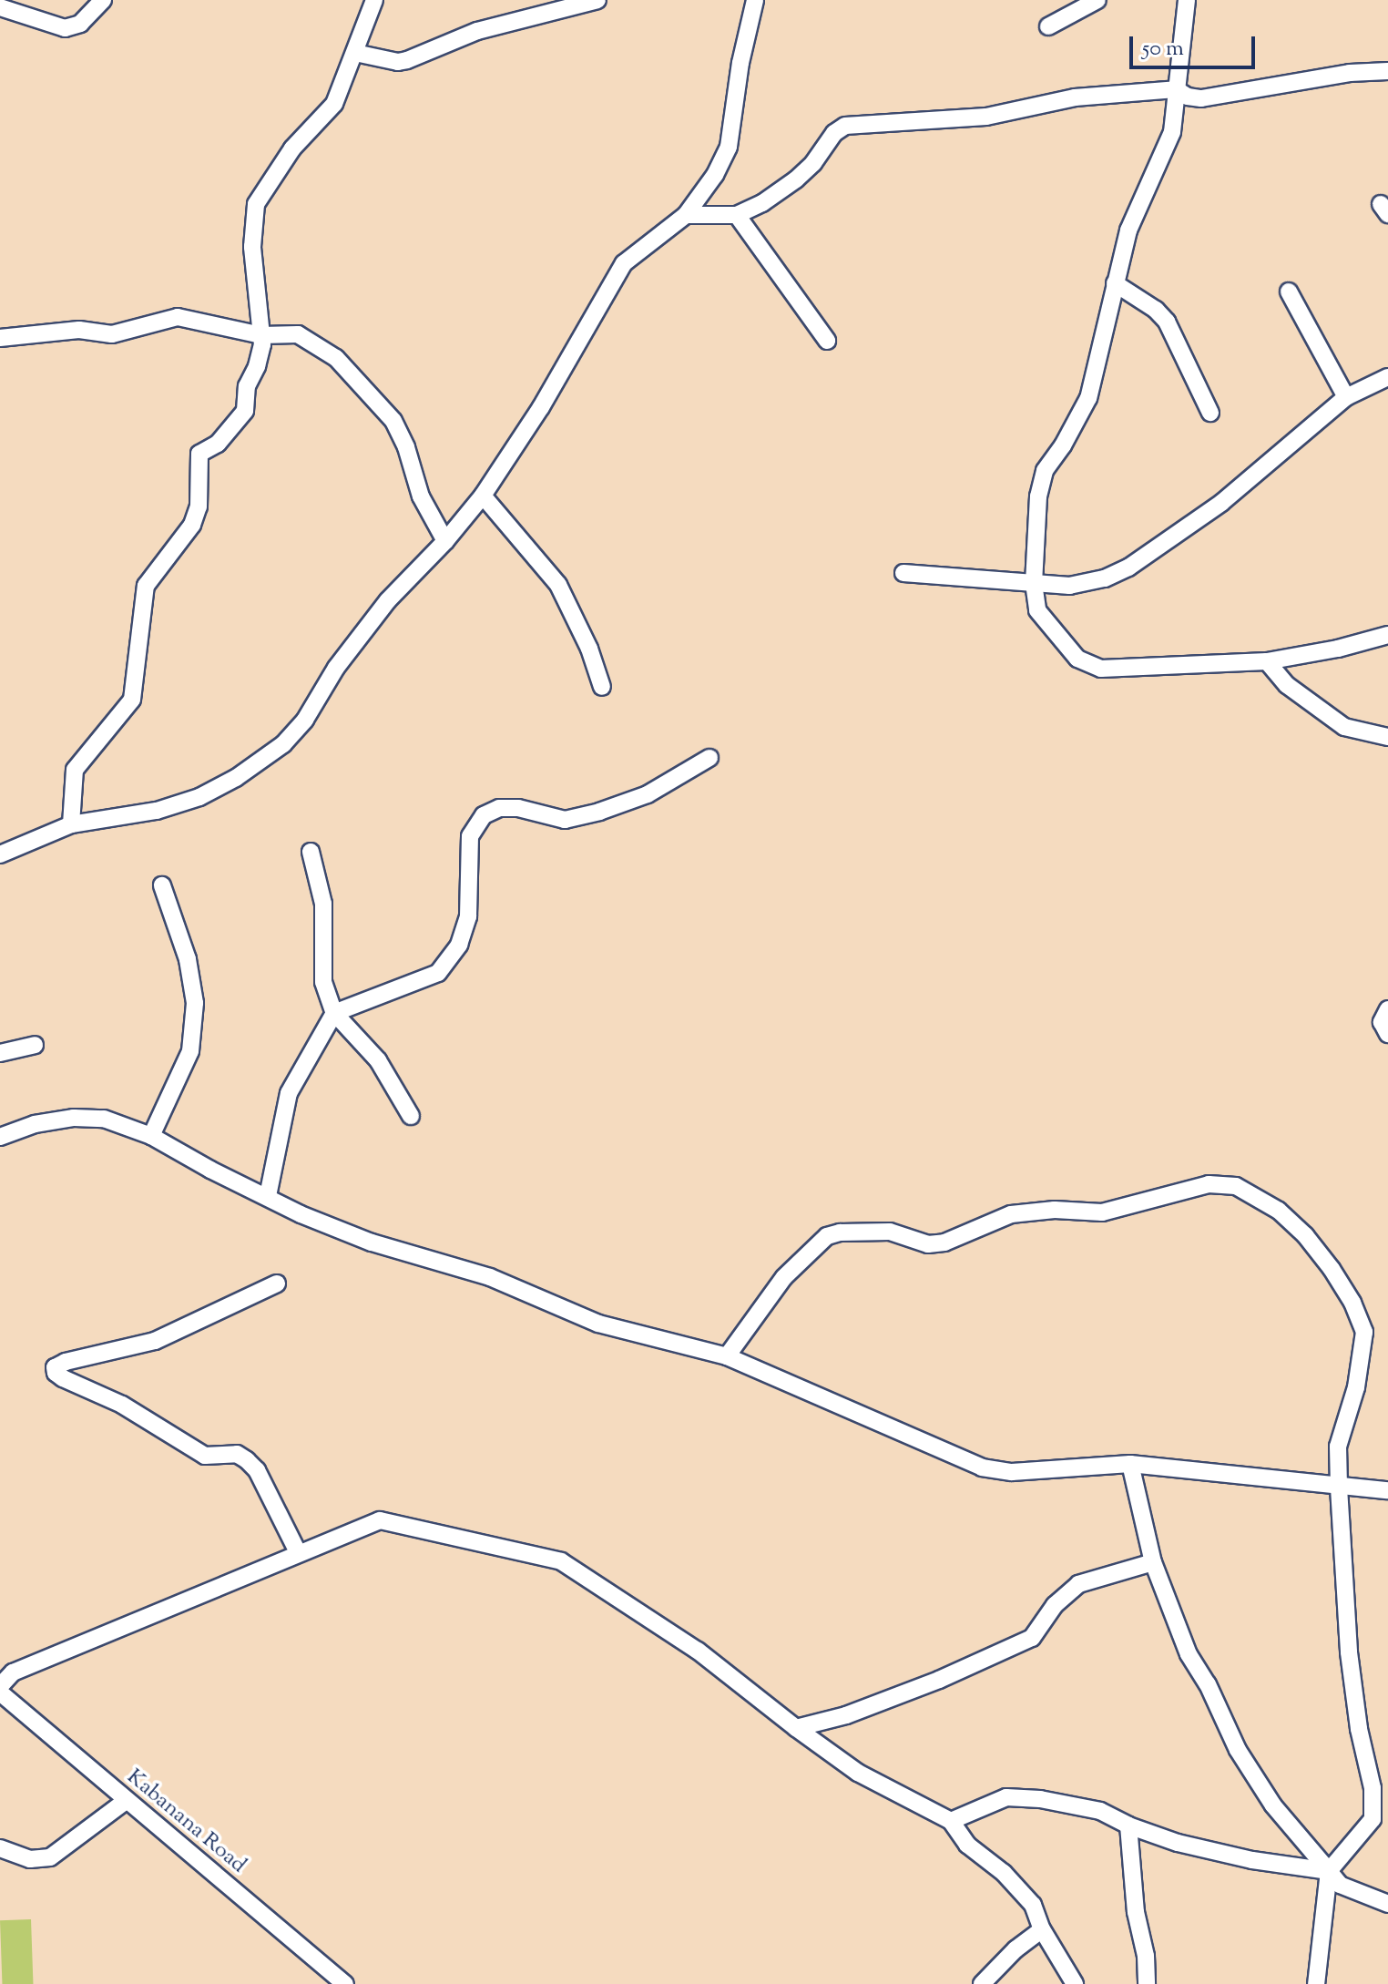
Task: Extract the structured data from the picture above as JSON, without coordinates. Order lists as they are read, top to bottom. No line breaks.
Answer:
{"streets":{"street":["Kabanana Road"]},"scale_bar":"50 m"}
